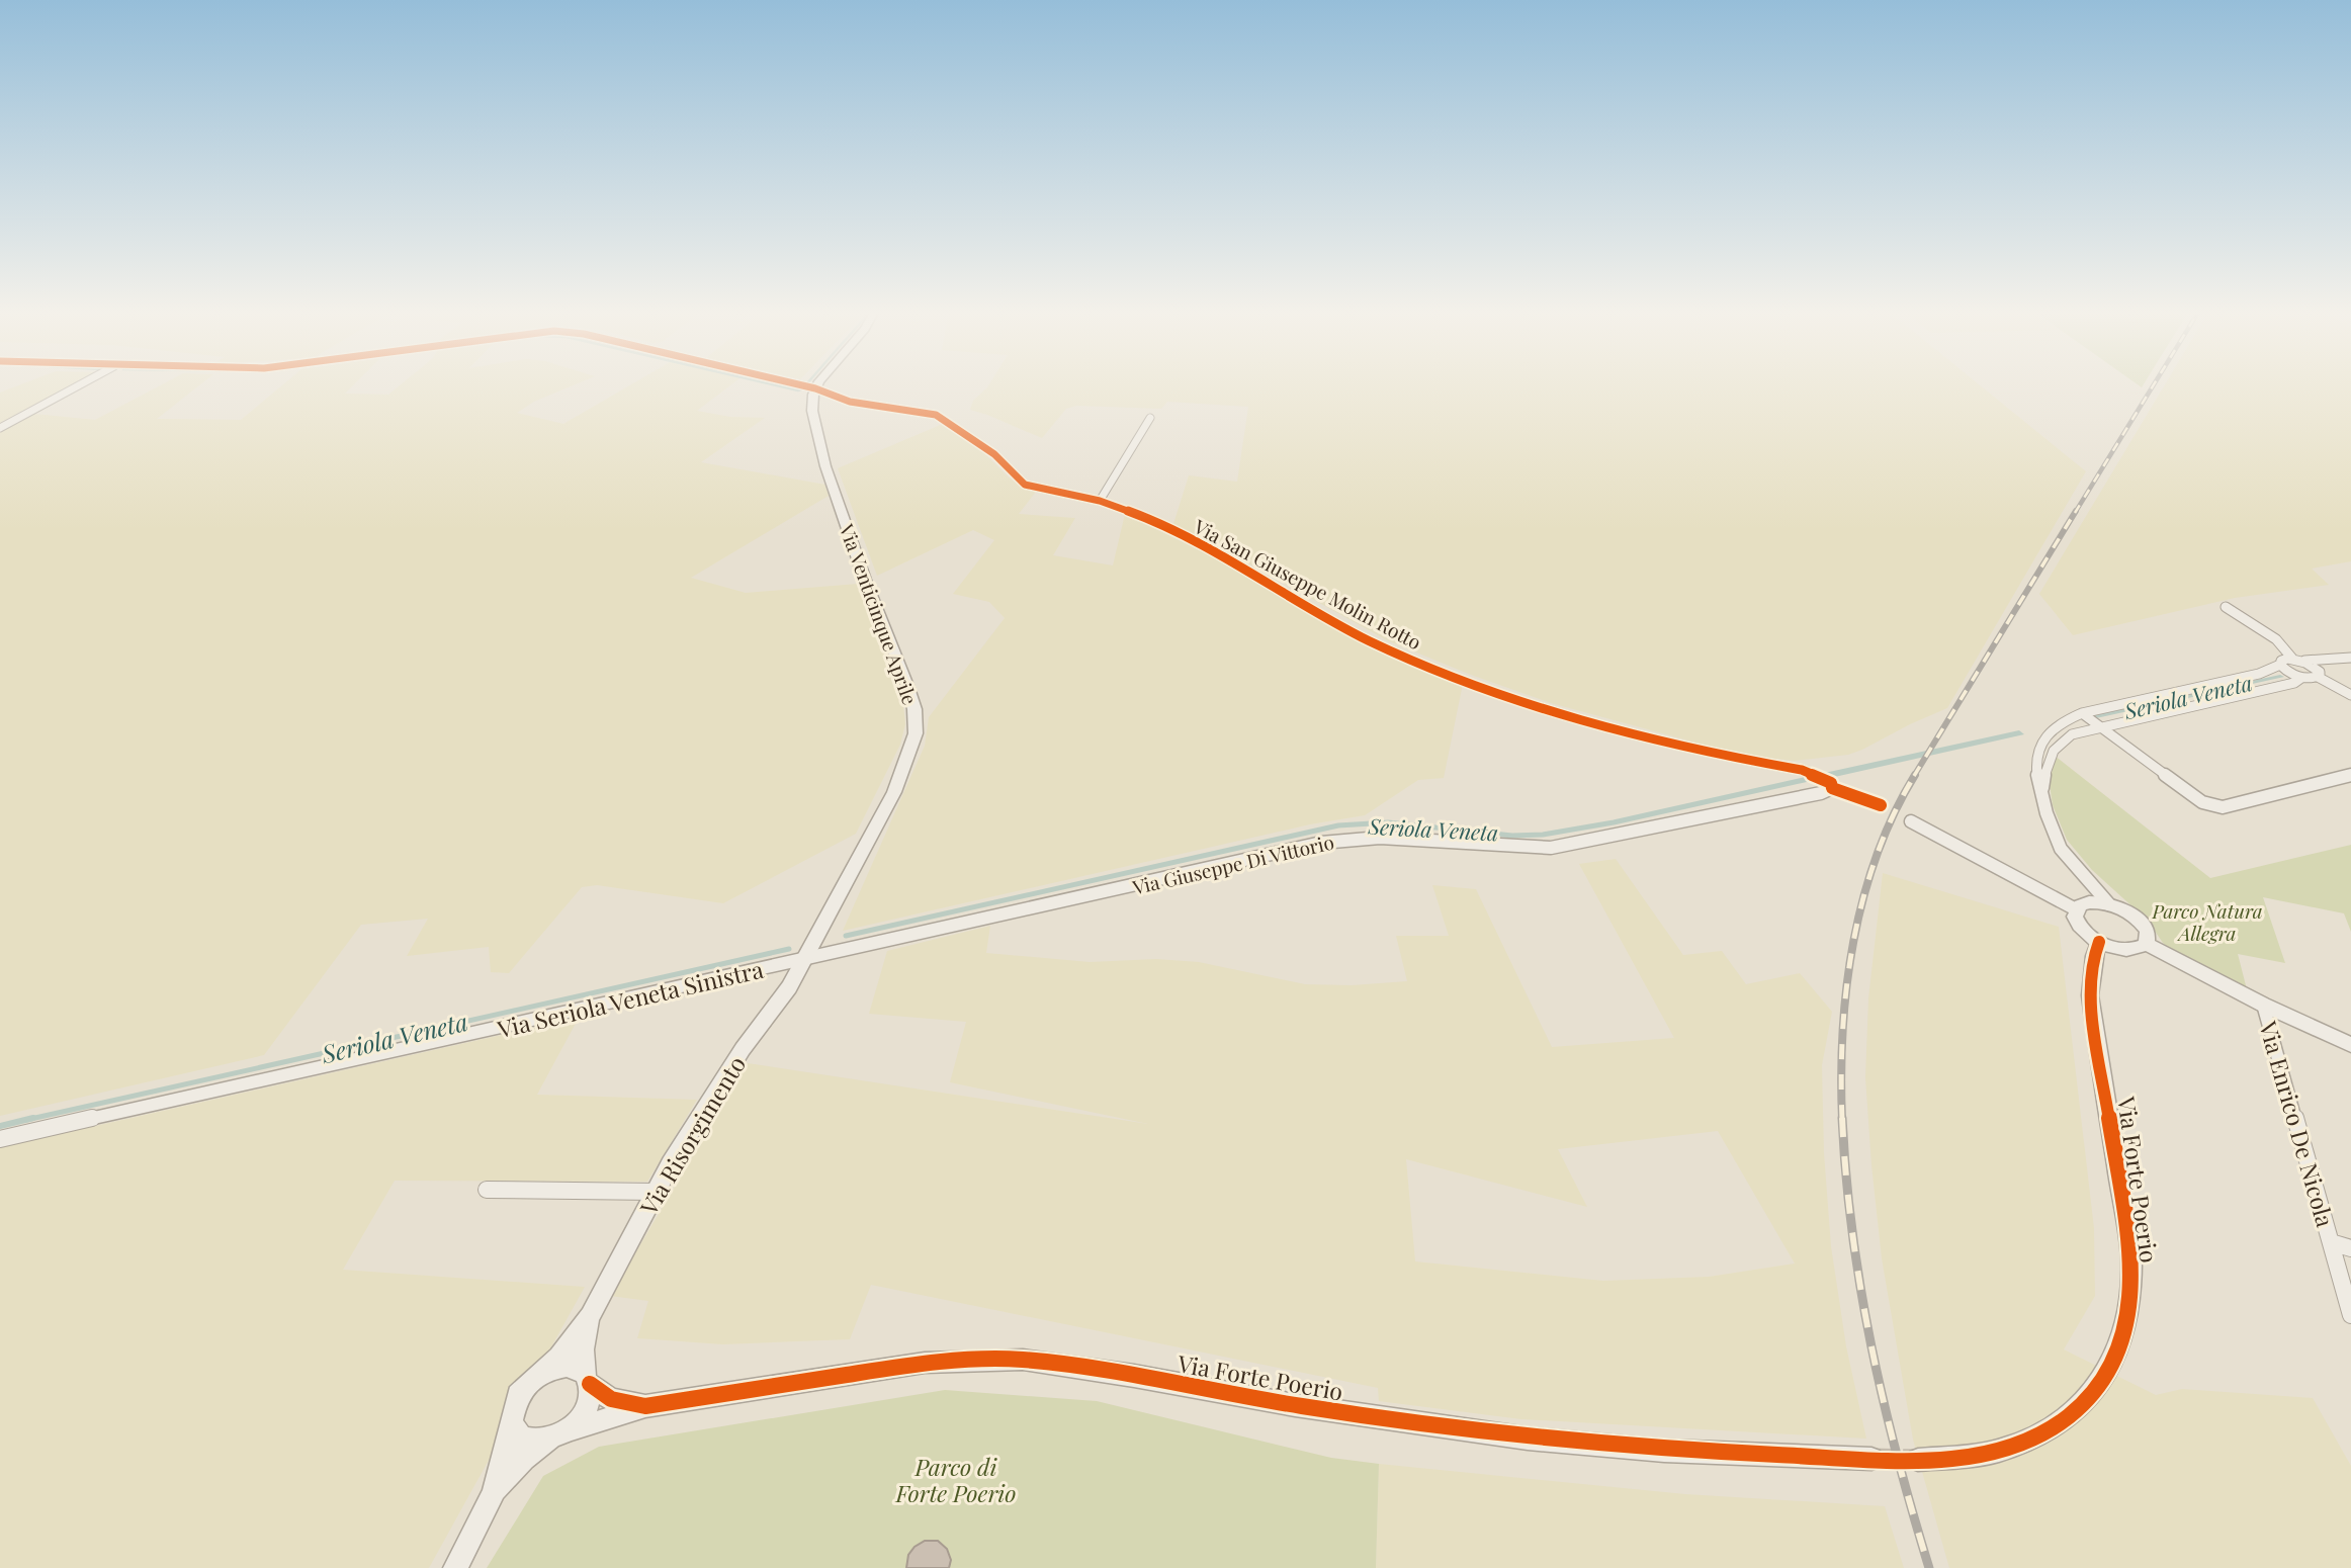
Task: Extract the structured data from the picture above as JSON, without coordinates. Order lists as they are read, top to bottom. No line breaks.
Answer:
{"streets":{"street":["Via San Giuseppe Molin Rotto","Via Venticinque Aprile","Via Giuseppe Di Vittorio","Via Seriola Veneta Sinistra","Via Enrico De Nicola","Via Risorgimento","Via Forte Poerio"]},"crossings":[["Via San Giuseppe Molin Rotto","Via Venticinque Aprile"],["Via San Giuseppe Molin Rotto","Via Giuseppe Di Vittorio"],["Via Venticinque Aprile","Via Giuseppe Di Vittorio"],["Via Venticinque Aprile","Via Seriola Veneta Sinistra"],["Via Venticinque Aprile","Via Risorgimento"],["Via Giuseppe Di Vittorio","Via Seriola Veneta Sinistra"],["Via Giuseppe Di Vittorio","Via Risorgimento"],["Via Seriola Veneta Sinistra","Via Risorgimento"],["Via Risorgimento","Via Forte Poerio"]],"water":["Seriola Veneta"],"parks":["Parco Natura Allegra","Parco di Forte Poerio"]}
